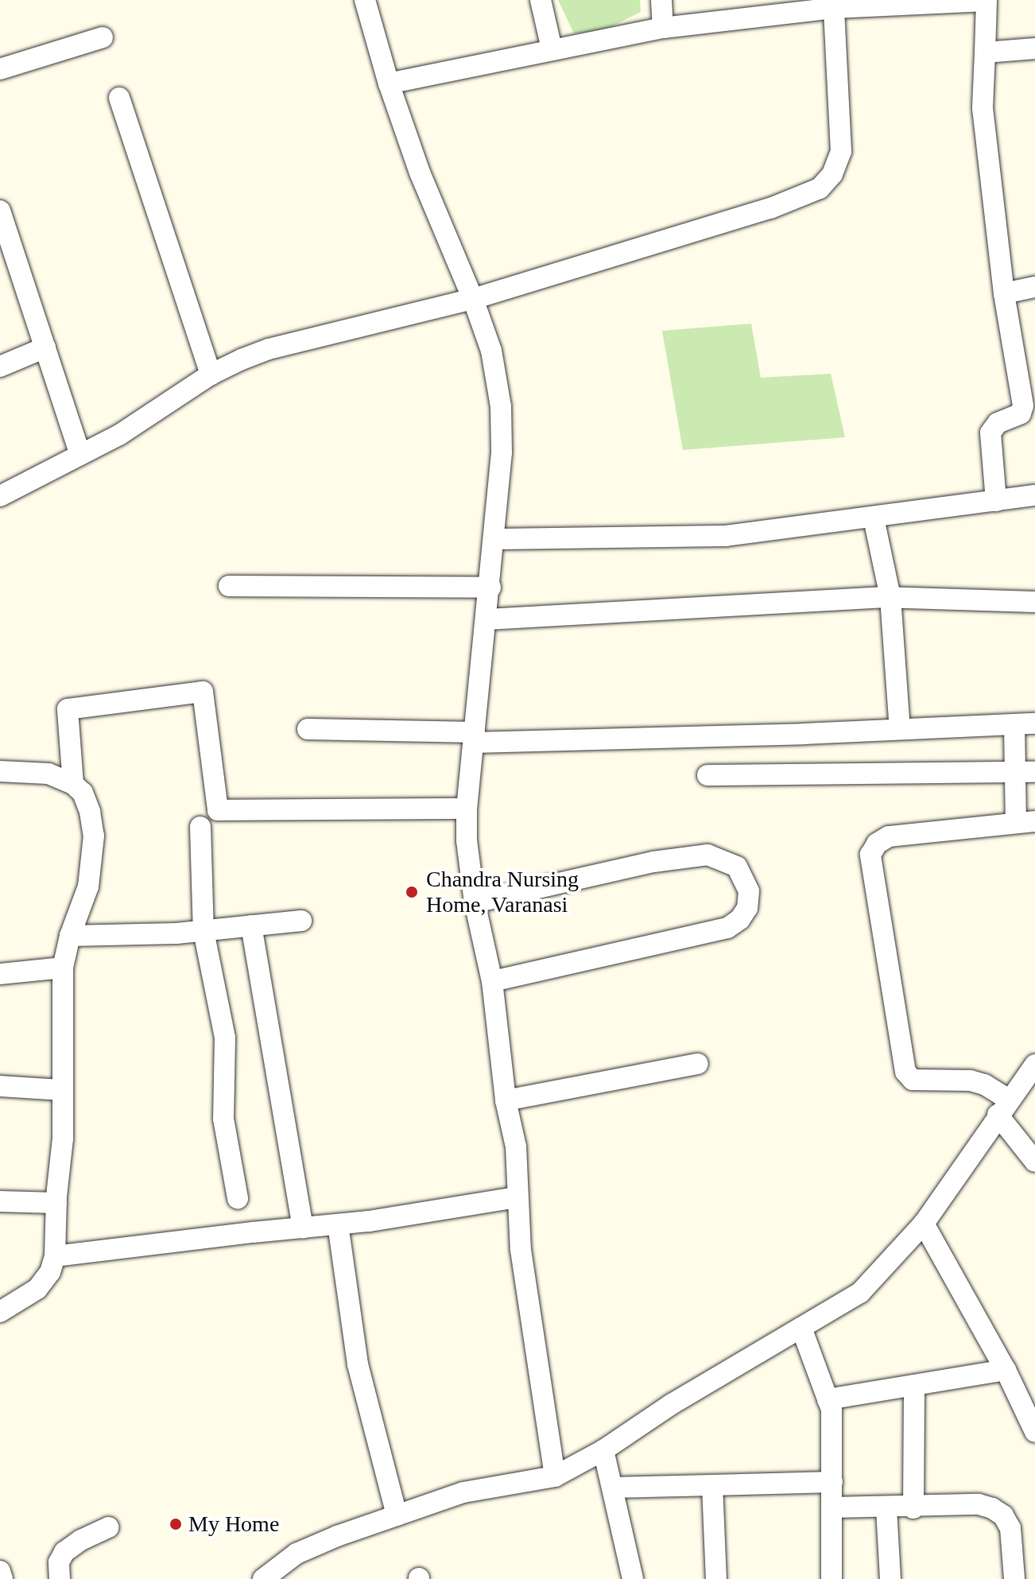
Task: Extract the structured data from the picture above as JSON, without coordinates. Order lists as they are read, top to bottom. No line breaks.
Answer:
{"places":["Chandra Nursing Home, Varanasi","My Home"]}
